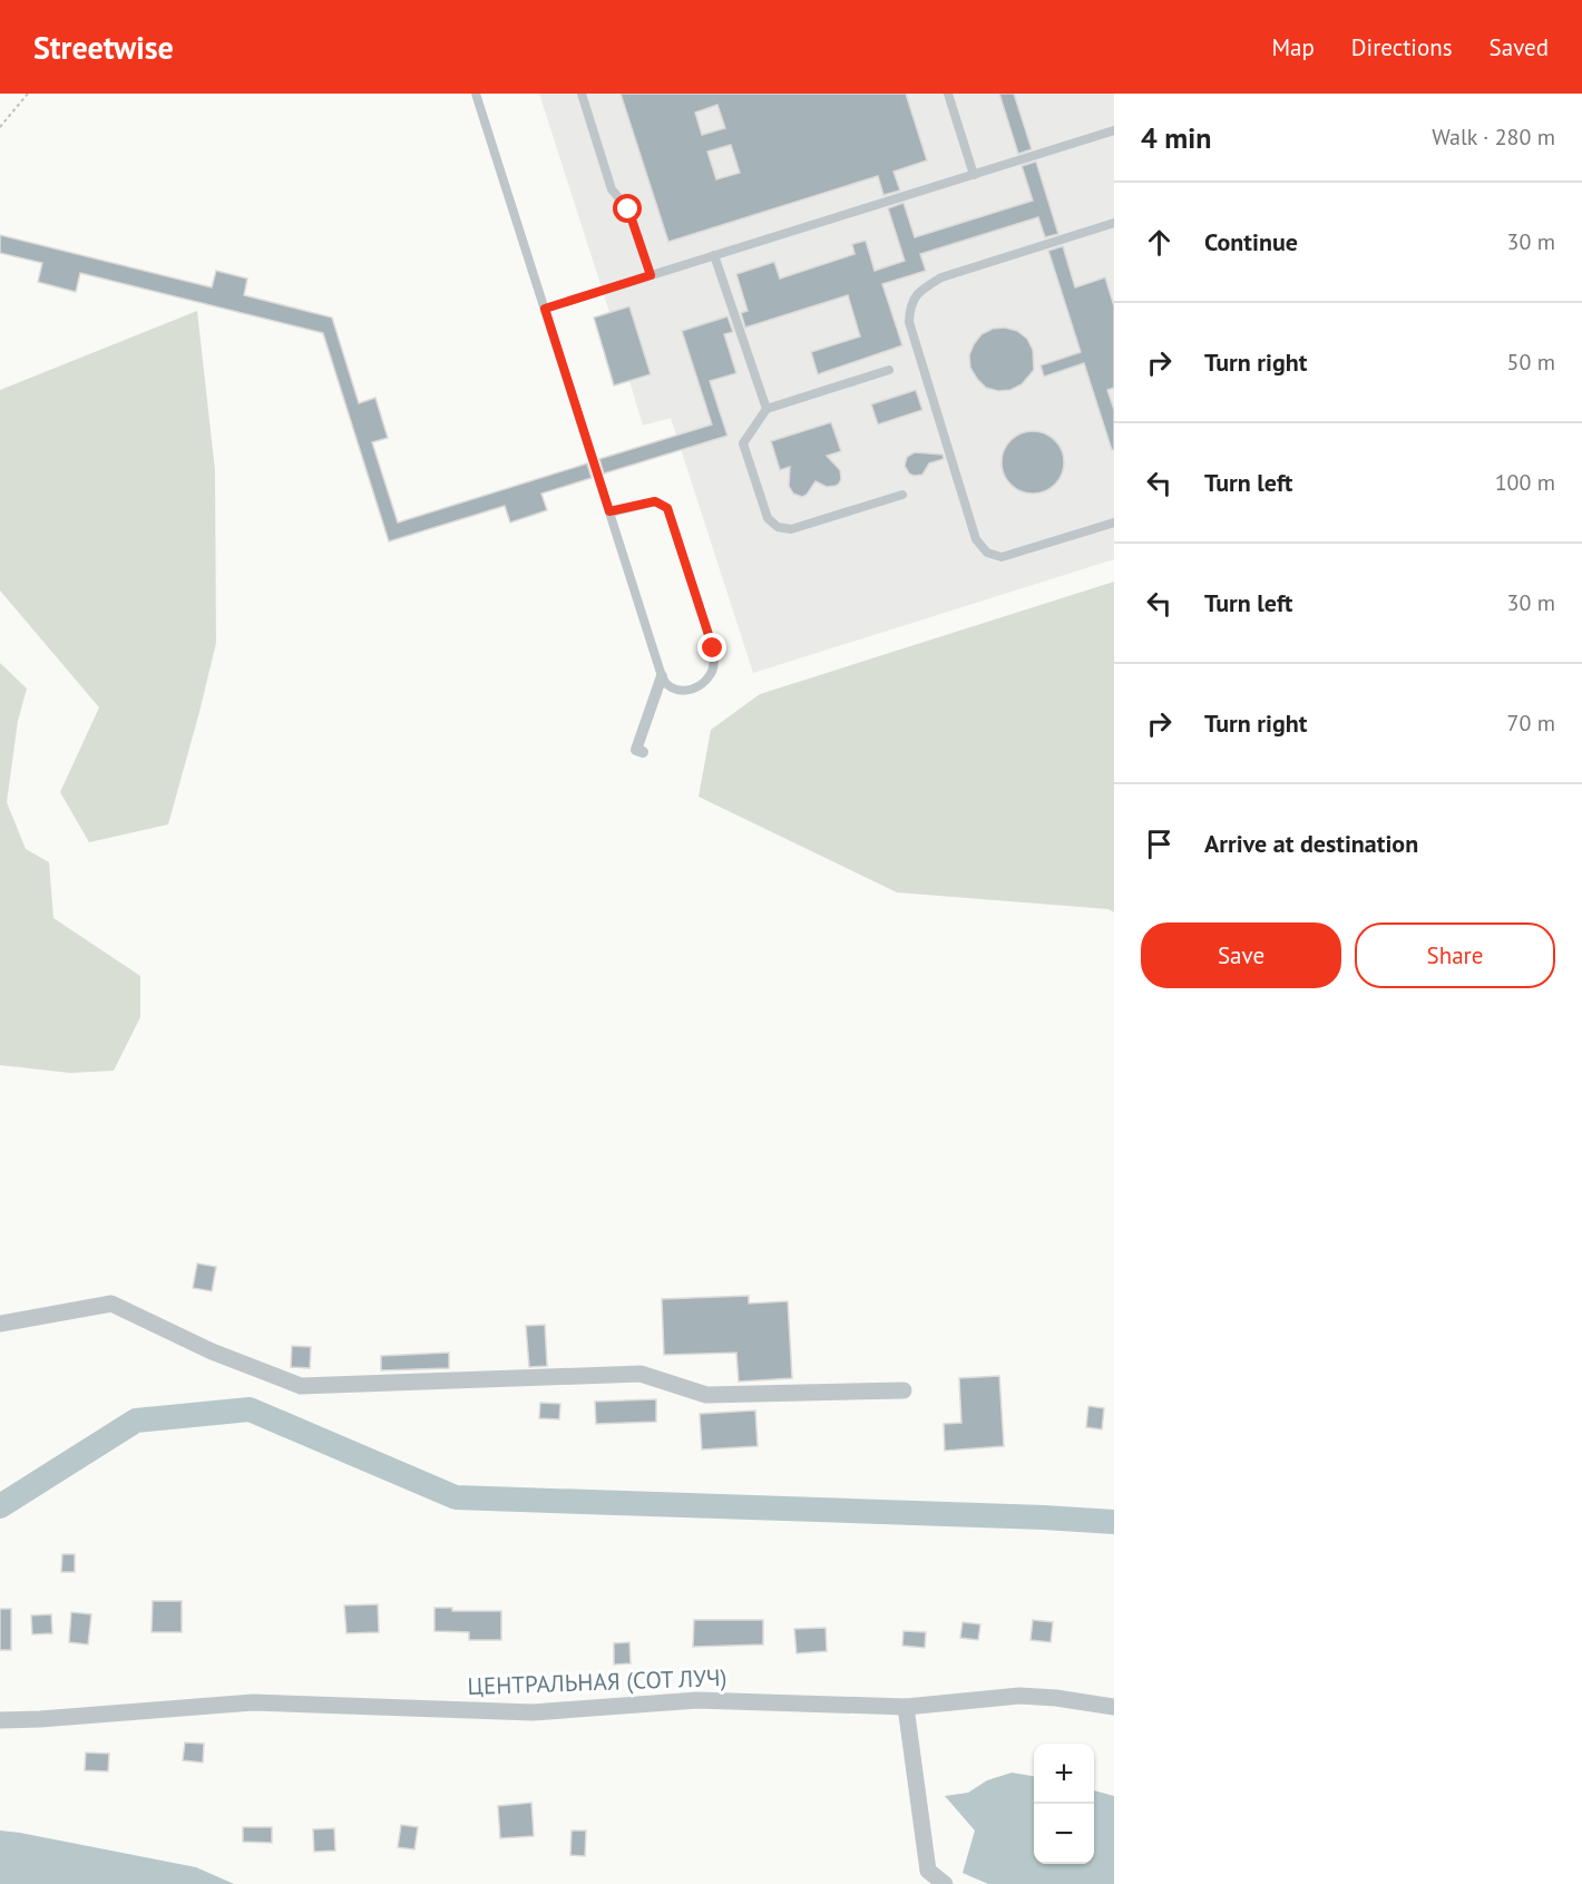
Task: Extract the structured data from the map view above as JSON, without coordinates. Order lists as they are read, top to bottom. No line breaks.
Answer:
{"streets":{"street":["ЦЕНТРАЛЬНАЯ (СОТ ЛУЧ)"]},"page":{"header":"Streetwise","nav":["Map","Directions","Saved"],"heading":["4 min","Walk · 280 m"],"list":[["Continue","30 m"],["Turn right","50 m"],["Turn left","100 m"],["Turn left","30 m"],["Turn right","70 m"],"Arrive at destination"],"buttons":["Save","Share"],"map_buttons":["+","−"]}}
